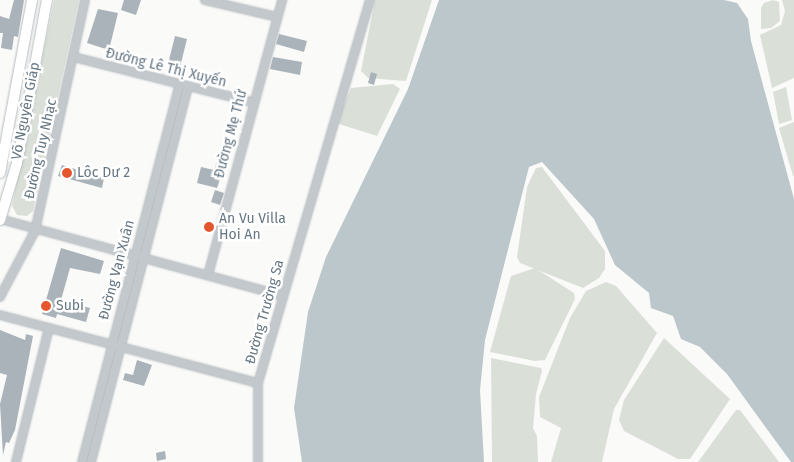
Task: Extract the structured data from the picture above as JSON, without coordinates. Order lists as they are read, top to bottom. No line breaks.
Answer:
{"streets":{"main road":["Võ Nguyên Giáp"],"street":["Đường Lê Thị Xuyến","Đường Mẹ Thứ","Đường Tuy Nhạc","Đường Vạn Xuân","Đường Trường Sa"]},"crossings":[["Đường Lê Thị Xuyến","Đường Mẹ Thứ"],["Đường Lê Thị Xuyến","Đường Tuy Nhạc"],["Đường Lê Thị Xuyến","Đường Vạn Xuân"]],"places":["Lôc Dư 2","An Vu Villa Hoi An","Subi"]}
